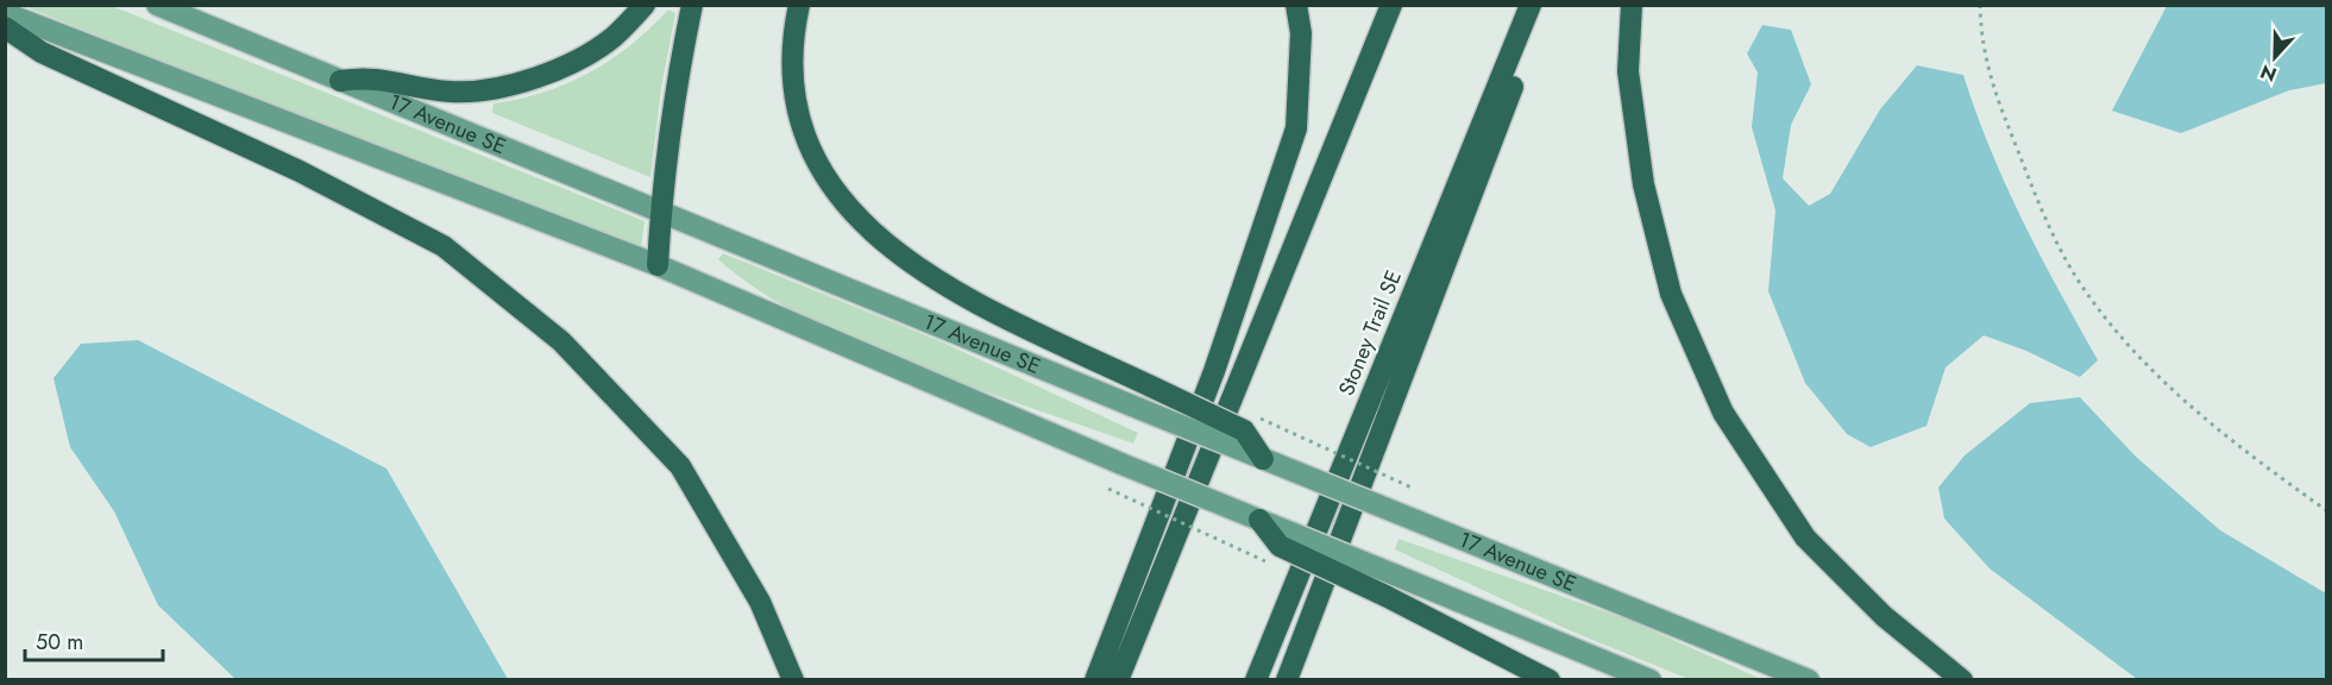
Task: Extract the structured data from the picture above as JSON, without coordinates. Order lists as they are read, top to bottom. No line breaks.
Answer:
{"streets":{"highway":["Stoney Trail SE"],"main road":["17 Avenue SE"]},"scale_bar":"50 m","north":"bottom"}
